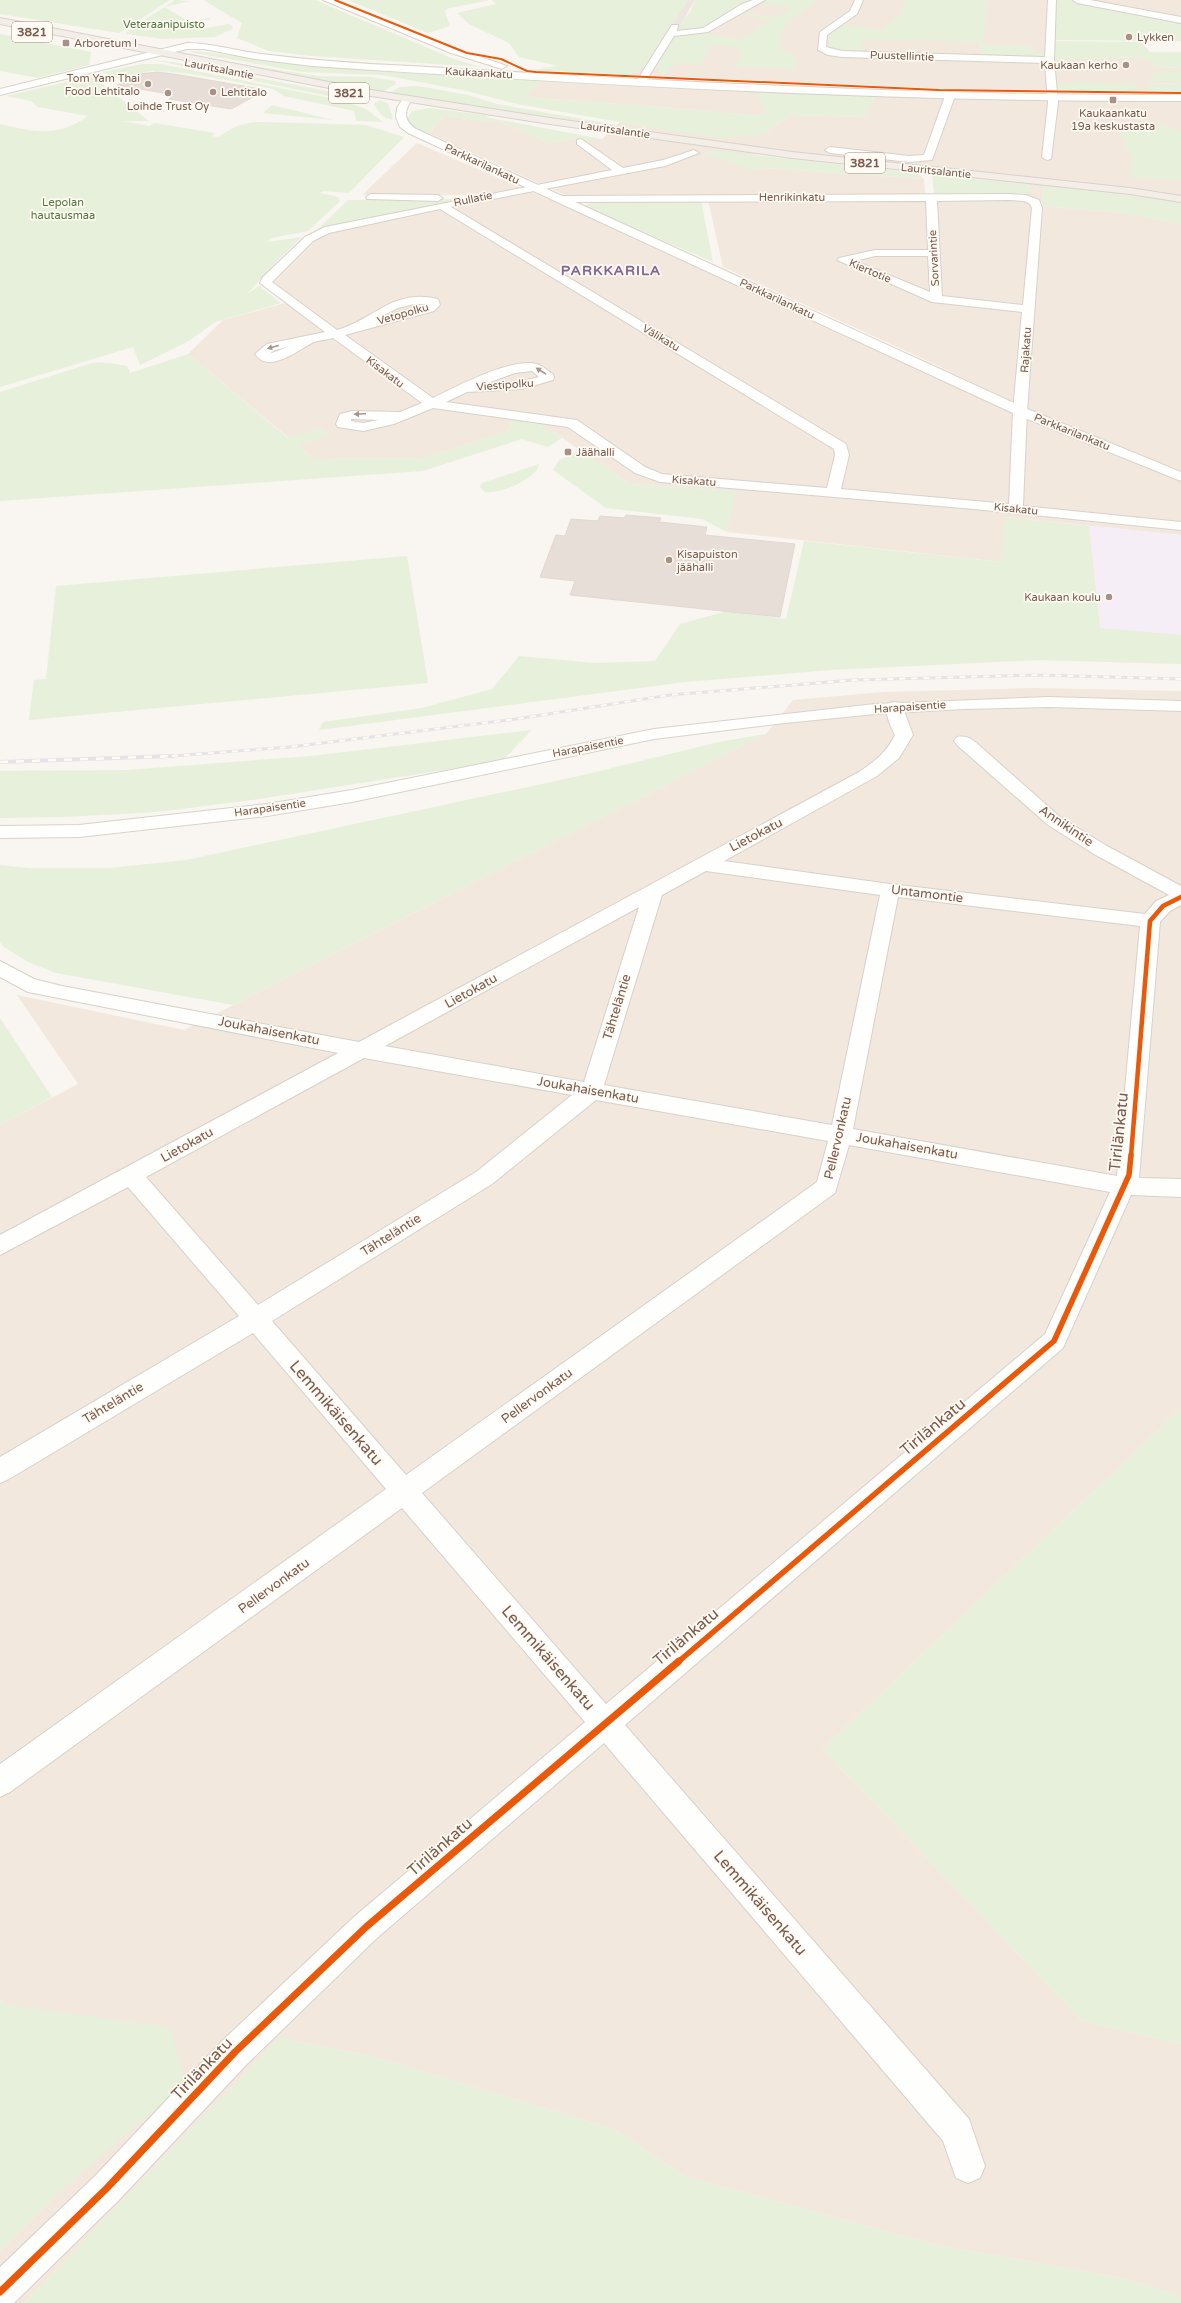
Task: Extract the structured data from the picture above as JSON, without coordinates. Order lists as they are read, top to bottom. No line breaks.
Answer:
{"streets":{"main road":["3821","Lauritsalantie"],"street":["Puustellintie","Kaukaankatu","Parkkarilankatu","Henrikinkatu","Rullatie","Sorvarintie","Kiertotie","Vetopolku","Välikatu","Rajakatu","Kisakatu","Viestipolku","Harapaisentie","Annikintie","Lietokatu","Untamontie","Tähteläntie","Joukahaisenkatu","Tirilänkatu","Pellervonkatu","Lemmikäisenkatu"]},"crossings":[["3821","Lauritsalantie"],["3821","Kaukaankatu"],["Lauritsalantie","Kaukaankatu"],["Lauritsalantie","Parkkarilankatu"],["Parkkarilankatu","Henrikinkatu"],["Parkkarilankatu","Rullatie"],["Parkkarilankatu","Rajakatu"],["Henrikinkatu","Sorvarintie"],["Henrikinkatu","Rajakatu"],["Rullatie","Välikatu"],["Rullatie","Kisakatu"],["Sorvarintie","Kiertotie"],["Sorvarintie","Rajakatu"],["Vetopolku","Kisakatu"],["Välikatu","Kisakatu"],["Rajakatu","Kisakatu"],["Kisakatu","Viestipolku"],["Harapaisentie","Lietokatu"],["Lietokatu","Untamontie"],["Lietokatu","Tähteläntie"],["Lietokatu","Joukahaisenkatu"],["Lietokatu","Lemmikäisenkatu"],["Untamontie","Tirilänkatu"],["Untamontie","Pellervonkatu"],["Tähteläntie","Joukahaisenkatu"],["Tähteläntie","Lemmikäisenkatu"],["Joukahaisenkatu","Tirilänkatu"],["Joukahaisenkatu","Pellervonkatu"],["Tirilänkatu","Lemmikäisenkatu"],["Pellervonkatu","Lemmikäisenkatu"]],"districts":["PARKKARILA"],"parks":["Veteraanipuisto","Lepolan hautausmaa"],"places":{"other":["Lykken","Kaukaan kerho","Tom Yam Thai Food Lehtitalo","Lehtitalo","Loihde Trust Oy","Kisapuiston jäähalli","Kaukaan koulu"],"transit":["Arboretum I","Kaukaankatu 19a keskustasta","Jäähalli"]}}
